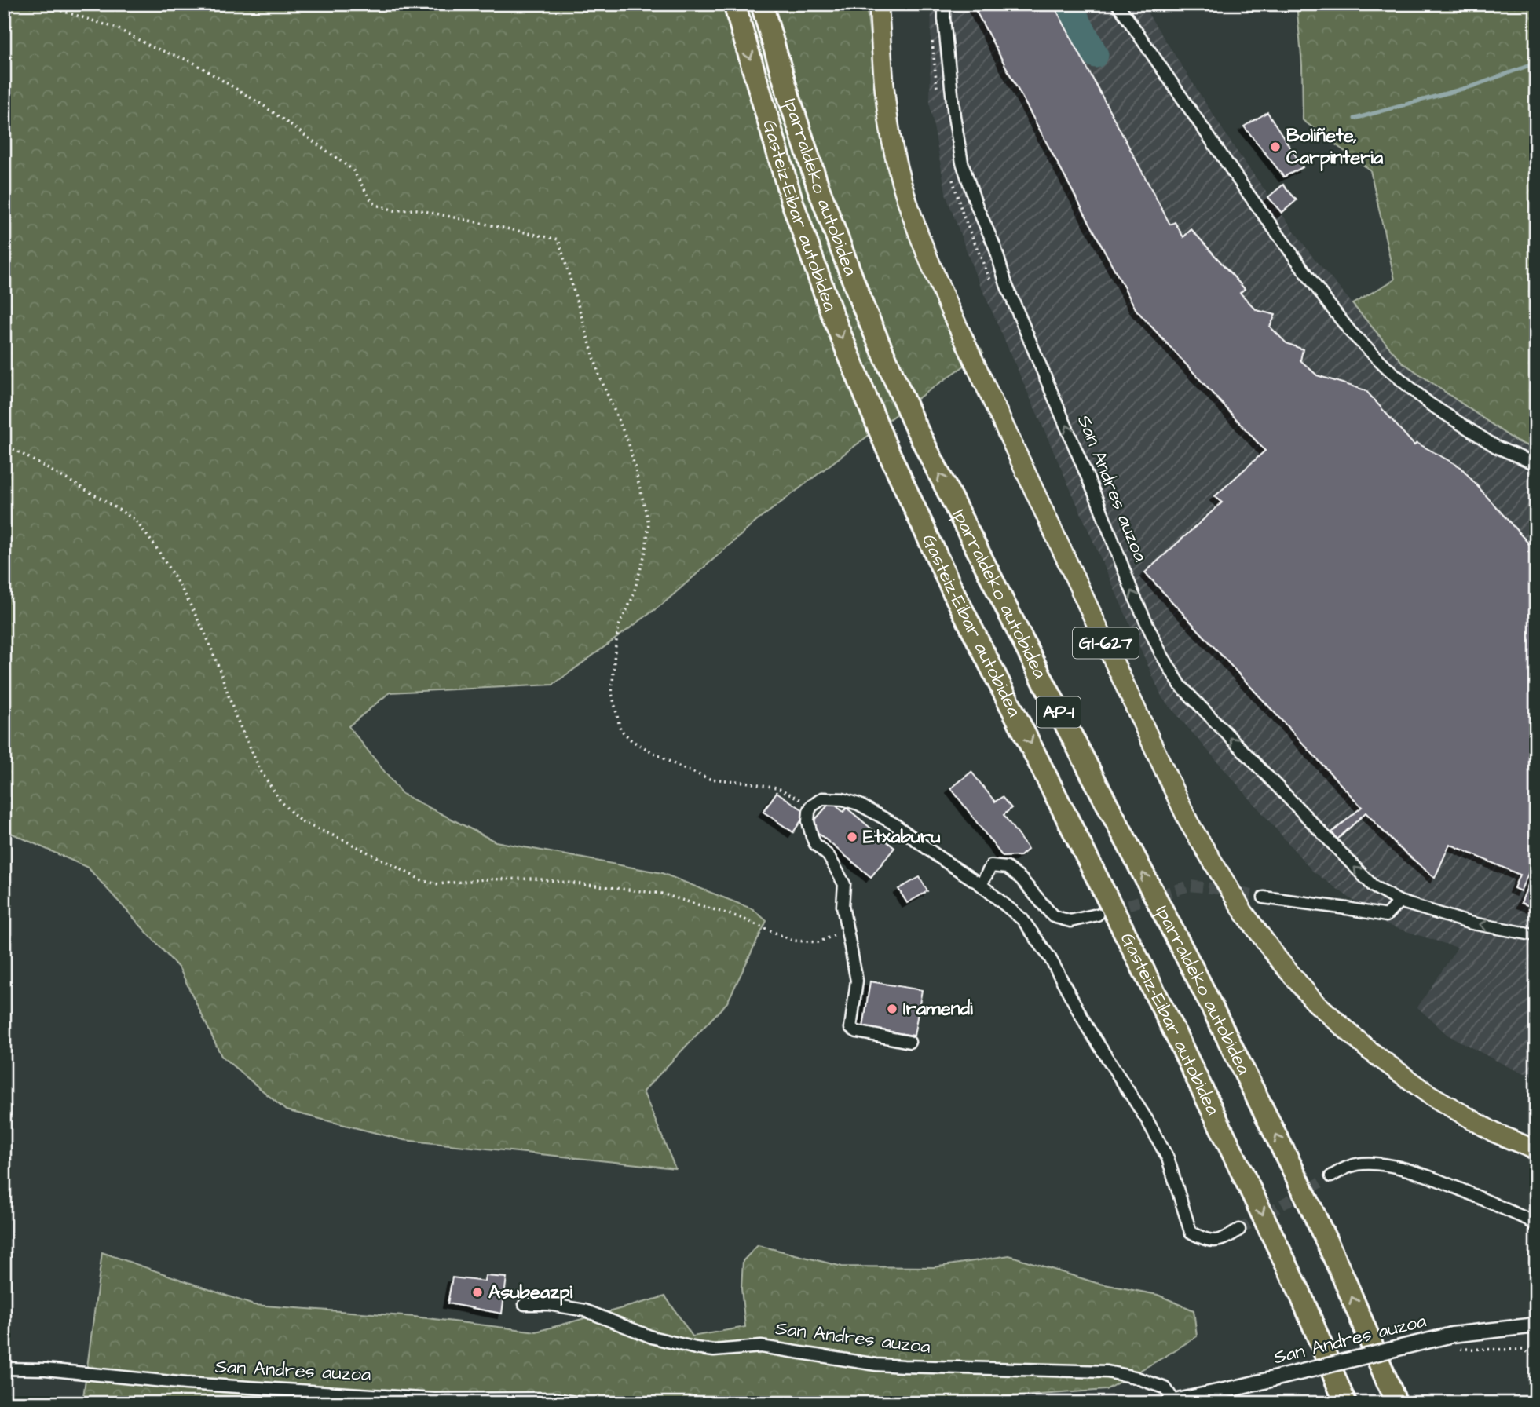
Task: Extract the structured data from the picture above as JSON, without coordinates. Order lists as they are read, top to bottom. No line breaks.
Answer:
{"streets":{"highway":["Iparraldeko autobidea","Gasteiz-Eibar autobidea","AP-1"],"main road":["GI-627"],"street":["San Andres auzoa"]},"one_way":["Iparraldeko autobidea","Gasteiz-Eibar autobidea","San Andres auzoa"],"places":["Boliñete, Carpinteria","Etxaburu","Iramendi","Asubeazpi"]}
